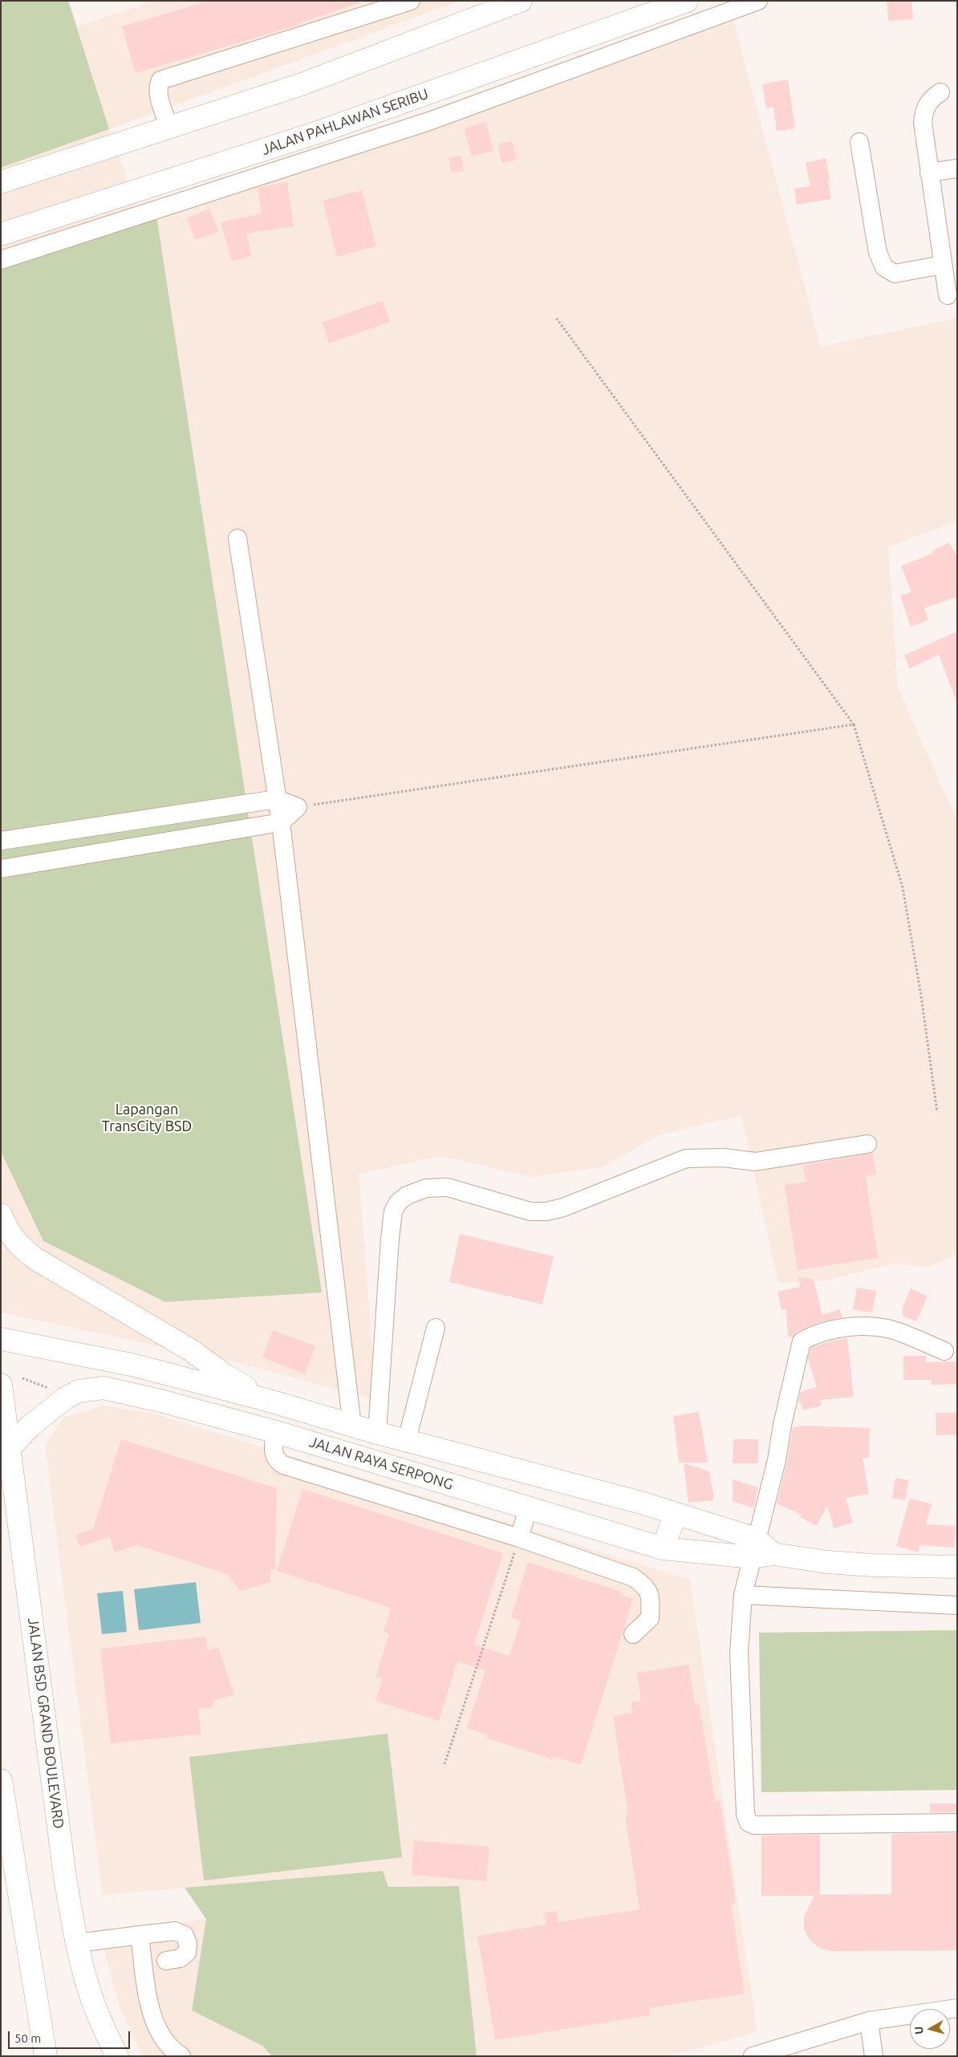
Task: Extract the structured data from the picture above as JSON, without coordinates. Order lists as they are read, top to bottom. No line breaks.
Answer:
{"streets":{"main road":["JALAN PAHLAWAN SERIBU","JALAN RAYA SERPONG","JALAN BSD GRAND BOULEVARD"]},"crossings":[["JALAN RAYA SERPONG","JALAN BSD GRAND BOULEVARD"]],"parks":["Lapangan TransCity BSD"],"scale_bar":"50 m","north":"left"}
